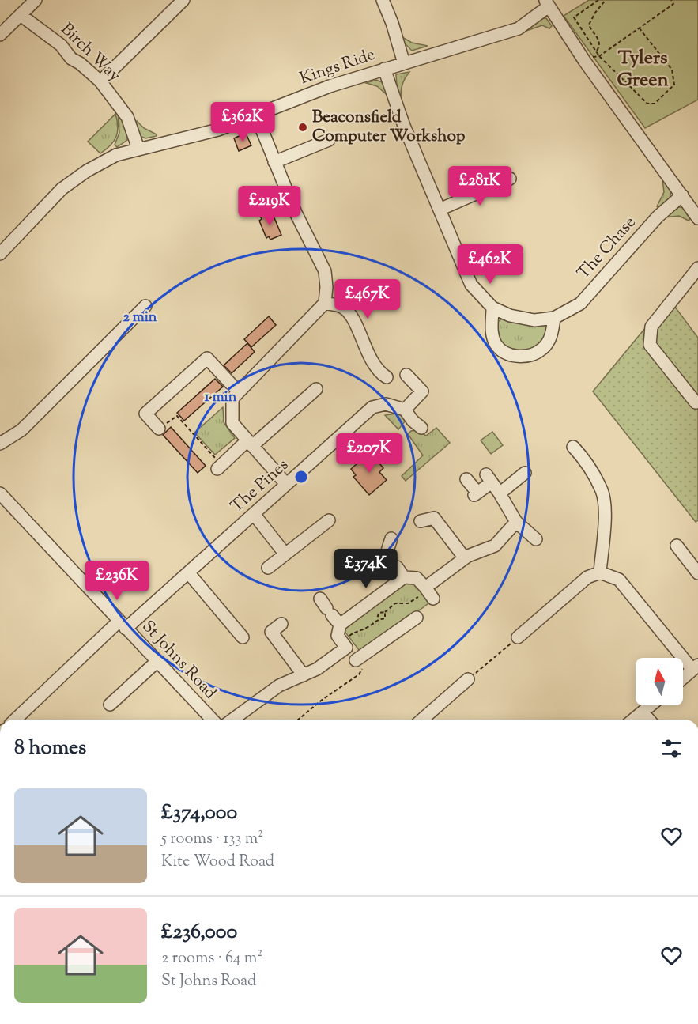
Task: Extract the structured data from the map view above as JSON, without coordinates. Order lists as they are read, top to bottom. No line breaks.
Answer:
{"streets":{"street":["Birch Way","Kings Ride","The Chase","The Pines","St Johns Road"]},"crossings":[["Birch Way","Kings Ride"],["Kings Ride","The Chase"],["The Pines","St Johns Road"]],"districts":["Tylers Green"],"places":["Beaconsfield Computer Workshop"],"north":"top","page":{"price":["£362K","£281K","£219K","£462K","£467K","£207K","£374K","£236K"],"heading":"8 homes","list":[{"name":"£374,000","note":"5 rooms · 133 m² · Kite Wood Road"},{"name":"£236,000","note":"2 rooms · 64 m² · St Johns Road"}]},"rings":["2 min","1 min"]}
